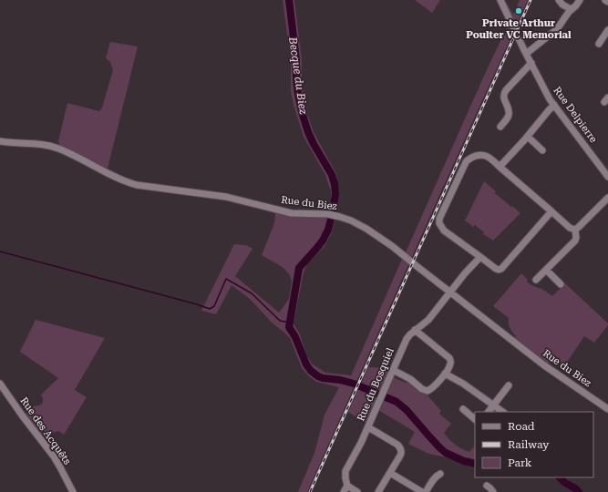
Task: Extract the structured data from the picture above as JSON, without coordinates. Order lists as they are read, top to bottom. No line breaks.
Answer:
{"streets":{"street":["Rue Delpierre","Rue du Biez","Rue du Bosquiel","Rue des Acquêts"]},"crossings":[["Rue du Biez","Rue du Bosquiel"]],"water":["Becque du Biez"],"places":["Private Arthur Poulter VC Memorial"],"legend":["Road","Railway","Park"]}
